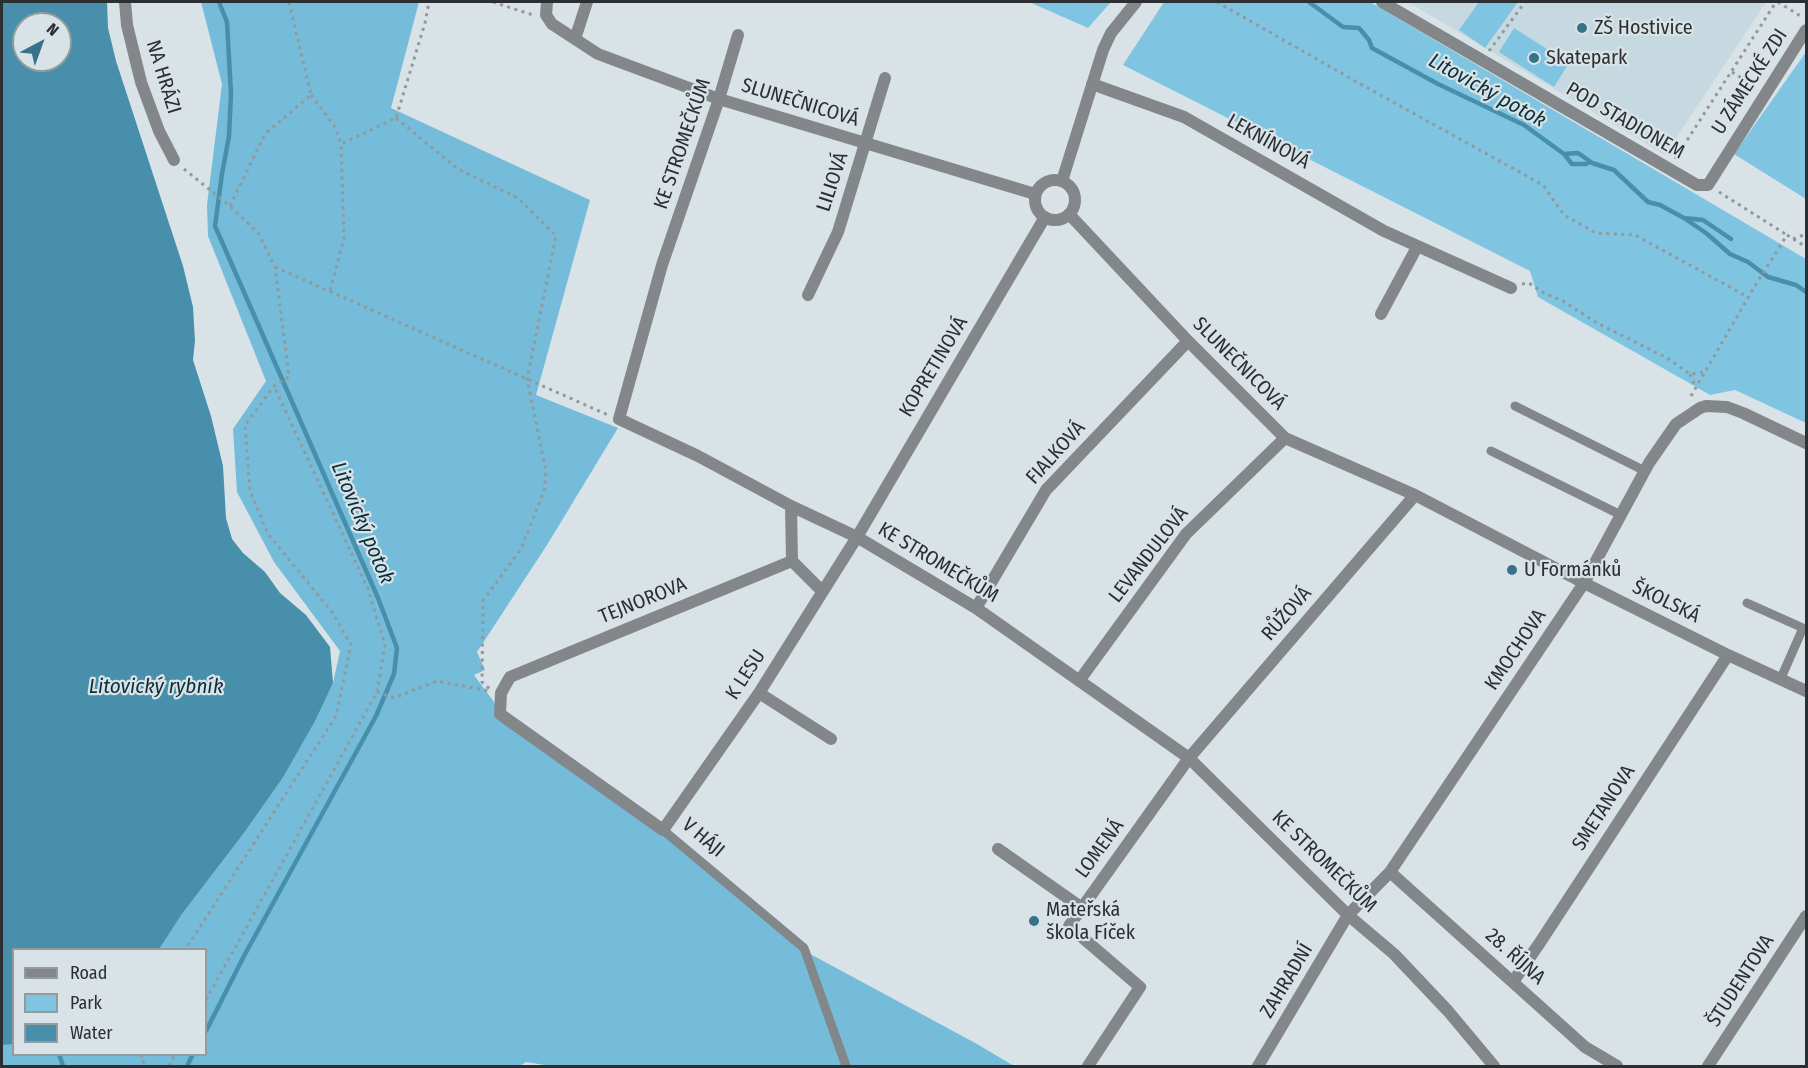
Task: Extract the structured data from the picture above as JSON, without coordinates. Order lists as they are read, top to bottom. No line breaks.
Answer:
{"streets":{"street":["NA HRÁZI","U ZÁMECKÉ ZDI","SLUNEČNICOVÁ","POD STADIONEM","LEKNÍNOVÁ","KE STROMEČKŮM","LILIOVÁ","KOPRETINOVÁ","FIALKOVÁ","LEVANDULOVÁ","TEJNOROVA","ŠKOLSKÁ","RŮŽOVÁ","KMOCHOVA","K LESU","SMETANOVA","V HÁJI","LOMENÁ","28. ŘÍJNA","ZAHRADNÍ","ŠTUDENTOVA"]},"crossings":[["U ZÁMECKÉ ZDI","POD STADIONEM"],["SLUNEČNICOVÁ","KE STROMEČKŮM"],["SLUNEČNICOVÁ","LILIOVÁ"],["SLUNEČNICOVÁ","KOPRETINOVÁ"],["SLUNEČNICOVÁ","FIALKOVÁ"],["SLUNEČNICOVÁ","LEVANDULOVÁ"],["SLUNEČNICOVÁ","ŠKOLSKÁ"],["SLUNEČNICOVÁ","RŮŽOVÁ"],["KE STROMEČKŮM","KOPRETINOVÁ"],["KE STROMEČKŮM","FIALKOVÁ"],["KE STROMEČKŮM","LEVANDULOVÁ"],["KE STROMEČKŮM","RŮŽOVÁ"],["KE STROMEČKŮM","KMOCHOVA"],["KE STROMEČKŮM","K LESU"],["KE STROMEČKŮM","LOMENÁ"],["KE STROMEČKŮM","ZAHRADNÍ"],["KOPRETINOVÁ","K LESU"],["TEJNOROVA","V HÁJI"],["ŠKOLSKÁ","RŮŽOVÁ"],["ŠKOLSKÁ","KMOCHOVA"],["ŠKOLSKÁ","SMETANOVA"],["RŮŽOVÁ","LOMENÁ"],["KMOCHOVA","28. ŘÍJNA"],["KMOCHOVA","ZAHRADNÍ"],["K LESU","V HÁJI"],["SMETANOVA","28. ŘÍJNA"]],"water":["Litovický potok","Litovický rybník"],"places":["ZŠ Hostivice","Skatepark","U Formánků","Mateřská škola Fíček"],"legend":["Road","Park","Water"],"north":"top right"}
